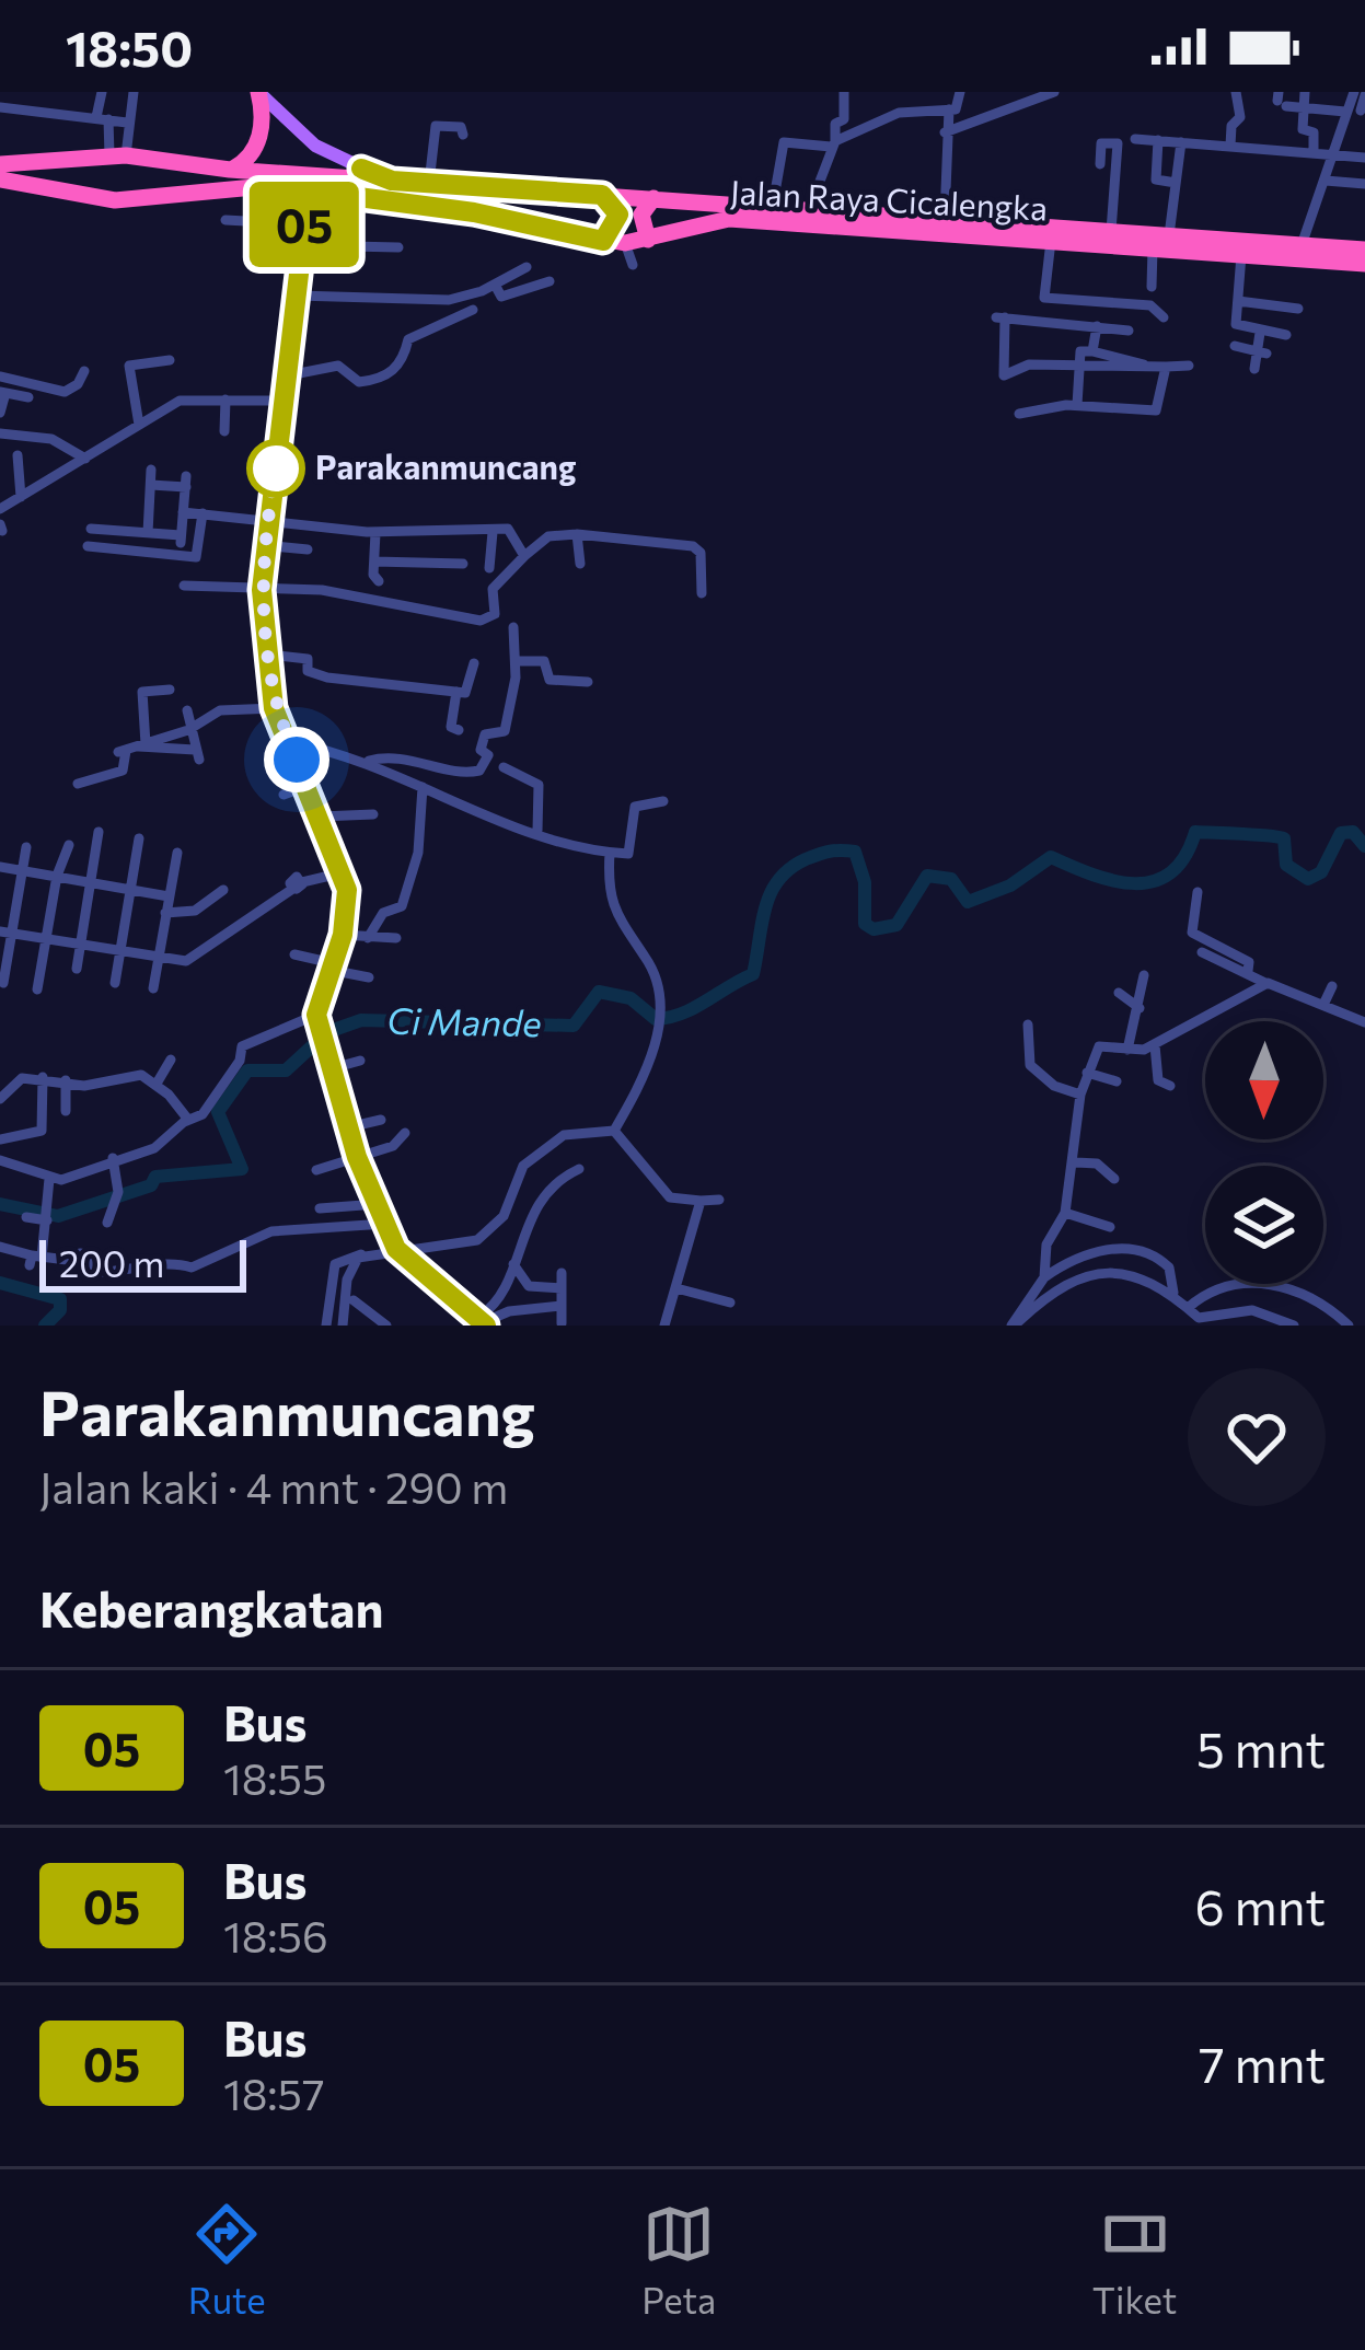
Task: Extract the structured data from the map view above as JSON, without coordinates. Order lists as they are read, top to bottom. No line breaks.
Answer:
{"streets":{"highway":["Jalan Raya Cicalengka"]},"water":["Ci Mande"],"places":["Parakanmuncang"],"lines":["bus line 05"],"scale_bar":"200 m","north":"bottom","page":{"status":"18:50","on_map":"05","scale":"200 m","heading":[["Parakanmuncang","Jalan kaki · 4 mnt · 290 m"],"Keberangkatan"],"list":[{"mark":"05","name":"Bus","note":"18:55","value":"5 mnt"},{"mark":"05","name":"Bus","note":"18:56","value":"6 mnt"},{"mark":"05","name":"Bus","note":"18:57","value":"7 mnt"}],"tabs":["Rute","Peta","Tiket"]}}
